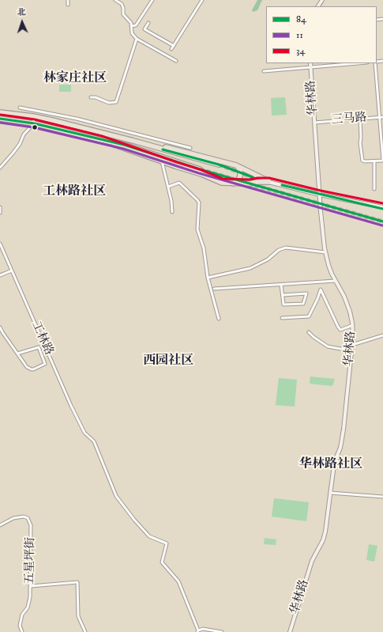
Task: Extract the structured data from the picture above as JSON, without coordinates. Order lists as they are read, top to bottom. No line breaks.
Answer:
{"streets":{"street":["华林路","三马路","工林路","五星坪街"]},"crossings":[["华林路","三马路"]],"districts":["林家庄社区","工林路社区","西园社区","华林路社区"],"lines":["transit line 34","transit line 84","transit line 11"],"legend":["84","11","34"],"north":"top"}
